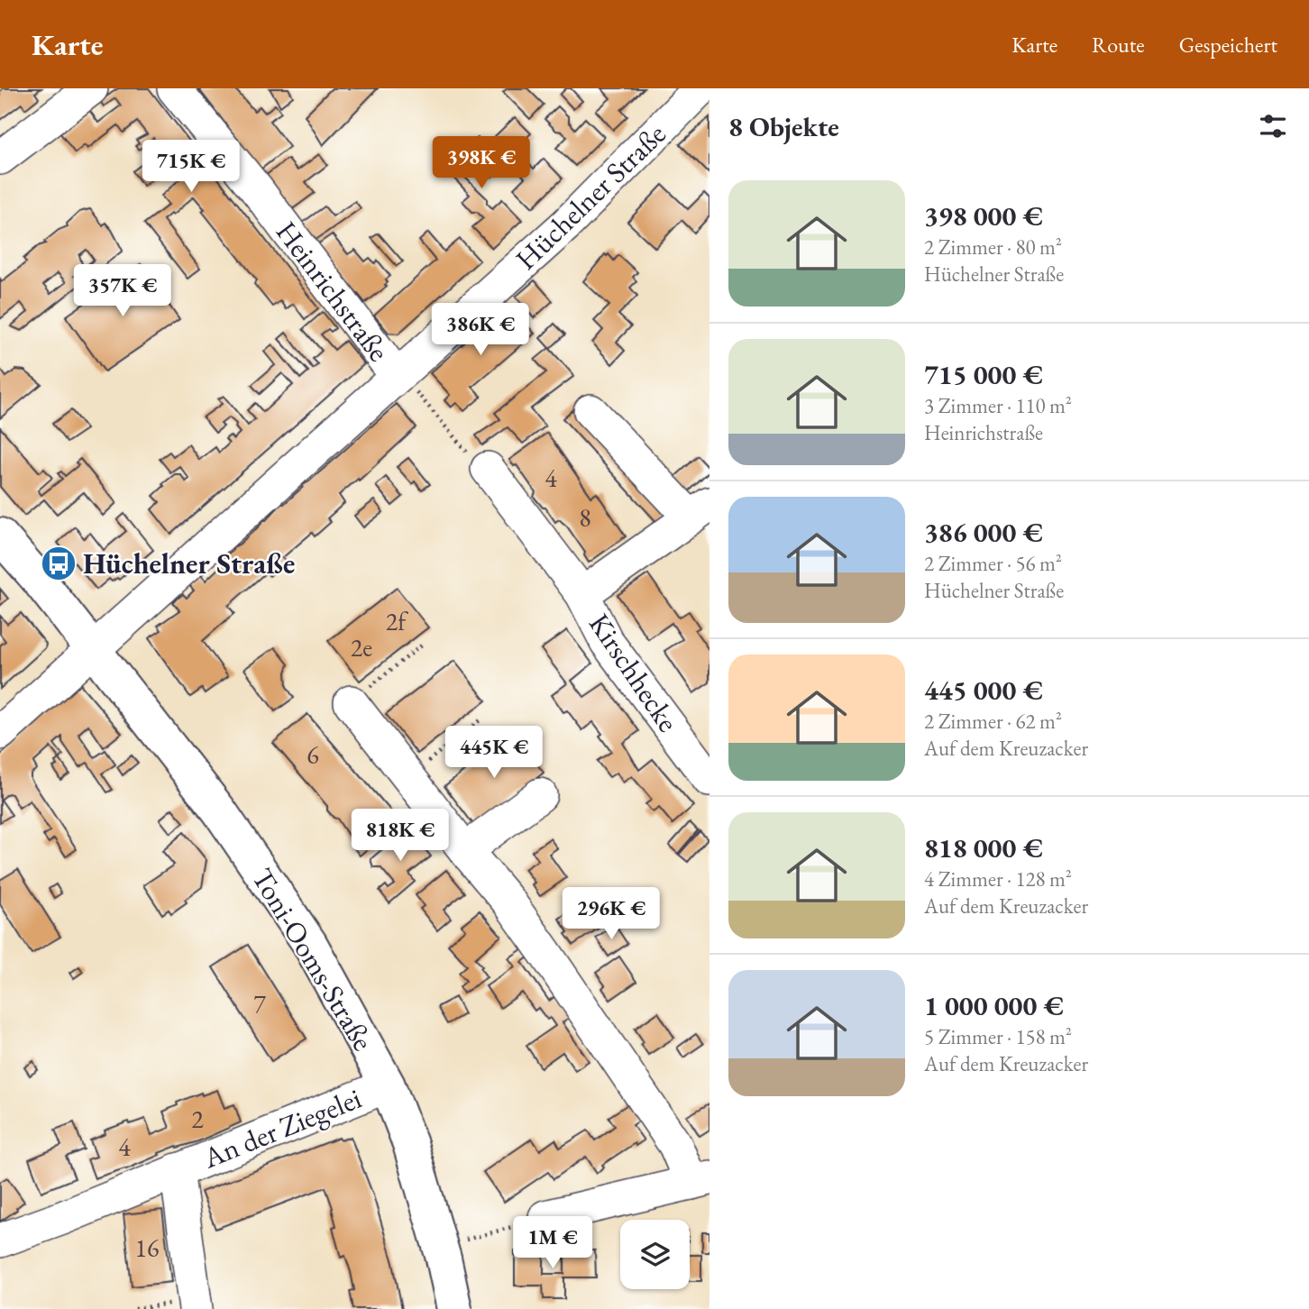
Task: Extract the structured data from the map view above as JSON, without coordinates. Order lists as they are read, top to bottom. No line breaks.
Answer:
{"streets":{"main road":["Toni-Ooms-Straße"],"street":["Hüchelner Straße","Heinrichstraße","Kirschhecke","An der Ziegelei"]},"crossings":[["Hüchelner Straße","Heinrichstraße"],["Hüchelner Straße","Toni-Ooms-Straße"],["Toni-Ooms-Straße","An der Ziegelei"]],"places":{"bus stop":["Hüchelner Straße"]},"house_numbers":["4","8","2f","2e","6","7","2","4","16"],"page":{"header":"Karte","nav":["Karte","Route","Gespeichert"],"heading":"8 Objekte","price":["398K €","715K €","357K €","386K €","445K €","818K €","296K €","1M €"],"list":[{"name":"398 000 €","note":"2 Zimmer · 80 m² · Hüchelner Straße"},{"name":"715 000 €","note":"3 Zimmer · 110 m² · Heinrichstraße"},{"name":"386 000 €","note":"2 Zimmer · 56 m² · Hüchelner Straße"},{"name":"445 000 €","note":"2 Zimmer · 62 m² · Auf dem Kreuzacker"},{"name":"818 000 €","note":"4 Zimmer · 128 m² · Auf dem Kreuzacker"},{"name":"1 000 000 €","note":"5 Zimmer · 158 m² · Auf dem Kreuzacker"}]}}
